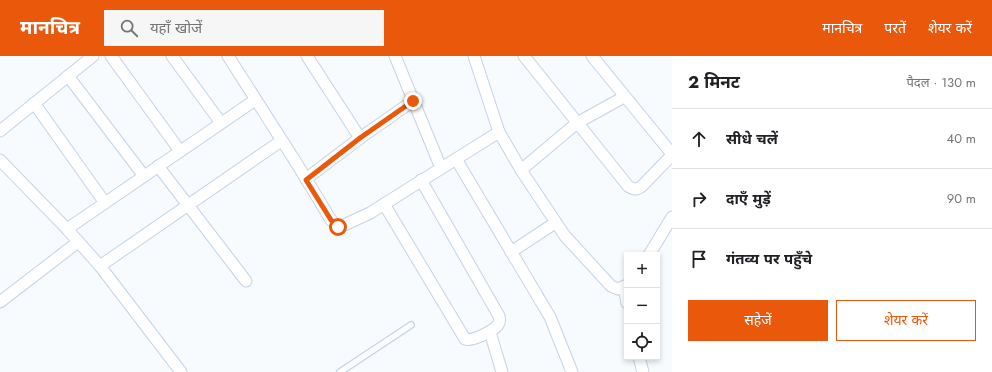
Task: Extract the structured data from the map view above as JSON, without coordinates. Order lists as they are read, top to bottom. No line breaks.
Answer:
{"page":{"header":"मानचित्र","search":"यहाँ खोजें","nav":["मानचित्र","परतें","शेयर करें"],"heading":["2 मिनट","पैदल · 130 m"],"list":[["सीधे चलें","40 m"],["दाएँ मुड़ें","90 m"],"गंतव्य पर पहुँचे"],"map_buttons":["+","−"],"buttons":["सहेजें","शेयर करें"]}}
